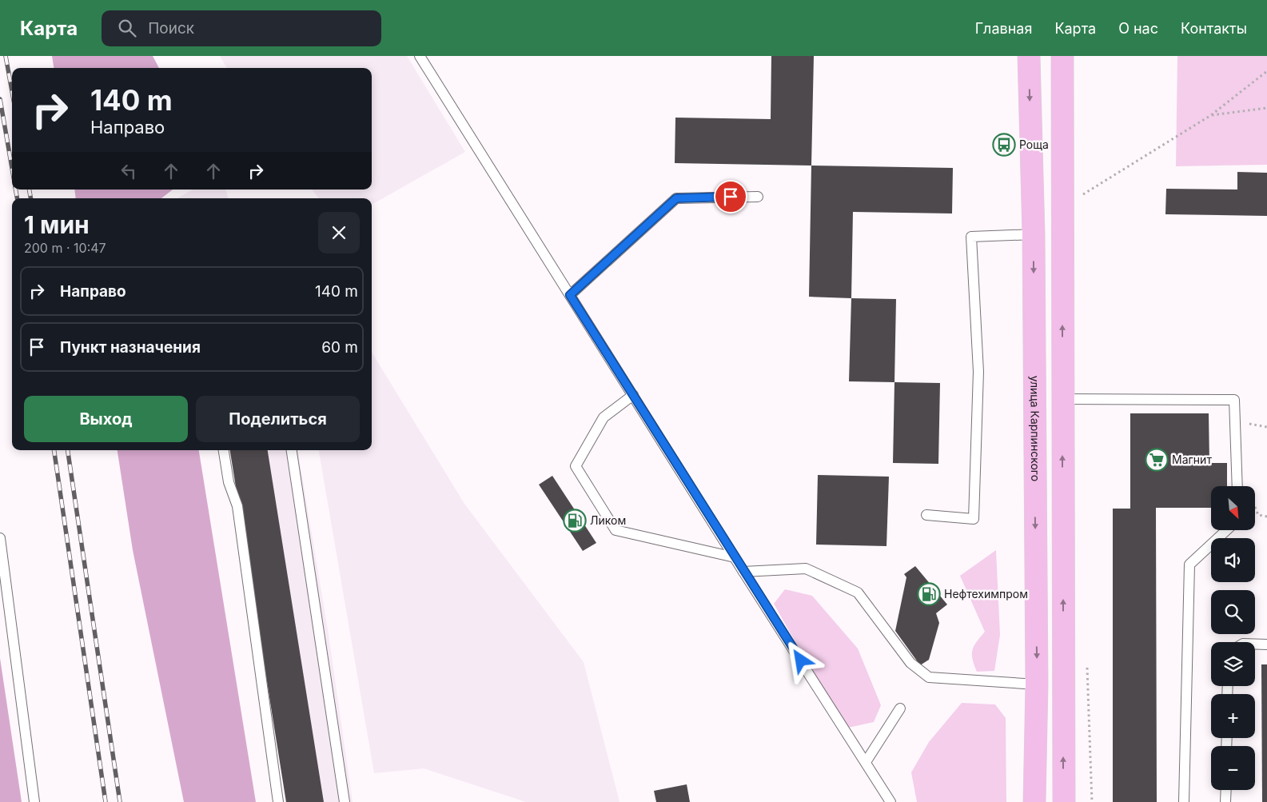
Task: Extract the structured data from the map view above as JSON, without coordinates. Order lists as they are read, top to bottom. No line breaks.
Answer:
{"streets":{"main road":["улица Карпинского"]},"places":{"bus stop":["Роща"],"supermarket":["Магнит"],"fuel station":["Ликом","Нефтехимпром"]},"north":"bottom right","page":{"header":"Карта","search":"Поиск","nav":["Главная","Карта","О нас","Контакты"],"turn":["140 m","Направо"],"heading":["1 мин","200 m · 10:47"],"list":[{"name":"Направо","value":"140 m"},{"name":"Пункт назначения","value":"60 m"}],"buttons":["Выход","Поделиться"],"map_buttons":["+","−"]}}
